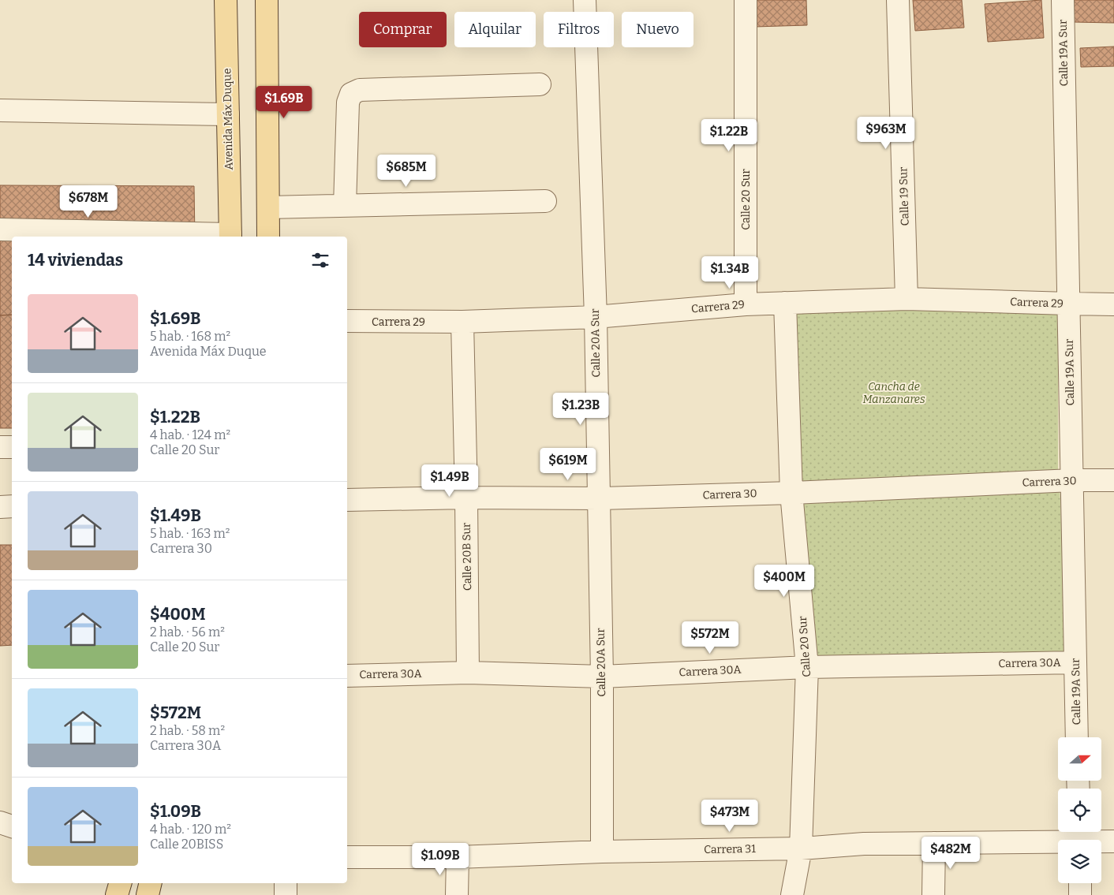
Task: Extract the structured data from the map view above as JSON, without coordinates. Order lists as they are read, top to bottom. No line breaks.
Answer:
{"streets":{"main road":["Avenida Máx Duque"],"street":["Calle 19A Sur","Calle 19 Sur","Calle 20 Sur","Carrera 29","Calle 20A Sur","Carrera 30","Calle 20B Sur","Carrera 30A","Carrera 31"]},"crossings":[["Calle 19A Sur","Carrera 29"],["Calle 19A Sur","Carrera 30"],["Calle 19A Sur","Carrera 30A"],["Calle 19 Sur","Carrera 29"],["Calle 20 Sur","Carrera 29"],["Calle 20 Sur","Carrera 30"],["Calle 20 Sur","Carrera 30A"],["Calle 20 Sur","Carrera 31"],["Carrera 29","Calle 20A Sur"],["Carrera 29","Calle 20B Sur"],["Calle 20A Sur","Carrera 30"],["Calle 20A Sur","Carrera 30A"],["Calle 20A Sur","Carrera 31"],["Carrera 30","Calle 20B Sur"],["Calle 20B Sur","Carrera 30A"]],"parks":["Cancha de Manzanares"],"north":"right","page":{"chip":["Comprar","Alquilar","Filtros","Nuevo"],"price":["$1.69B","$963M","$1.22B","$685M","$678M","$1.34B","$1.23B","$619M","$1.49B","$400M","$572M","$473M","$482M","$1.09B"],"heading":"14 viviendas","list":[{"name":"$1.69B","note":"5 hab. · 168 m² · Avenida Máx Duque"},{"name":"$1.22B","note":"4 hab. · 124 m² · Calle 20 Sur"},{"name":"$1.49B","note":"5 hab. · 163 m² · Carrera 30"},{"name":"$400M","note":"2 hab. · 56 m² · Calle 20 Sur"},{"name":"$572M","note":"2 hab. · 58 m² · Carrera 30A"},{"name":"$1.09B","note":"4 hab. · 120 m² · Calle 20BISS"}]}}
